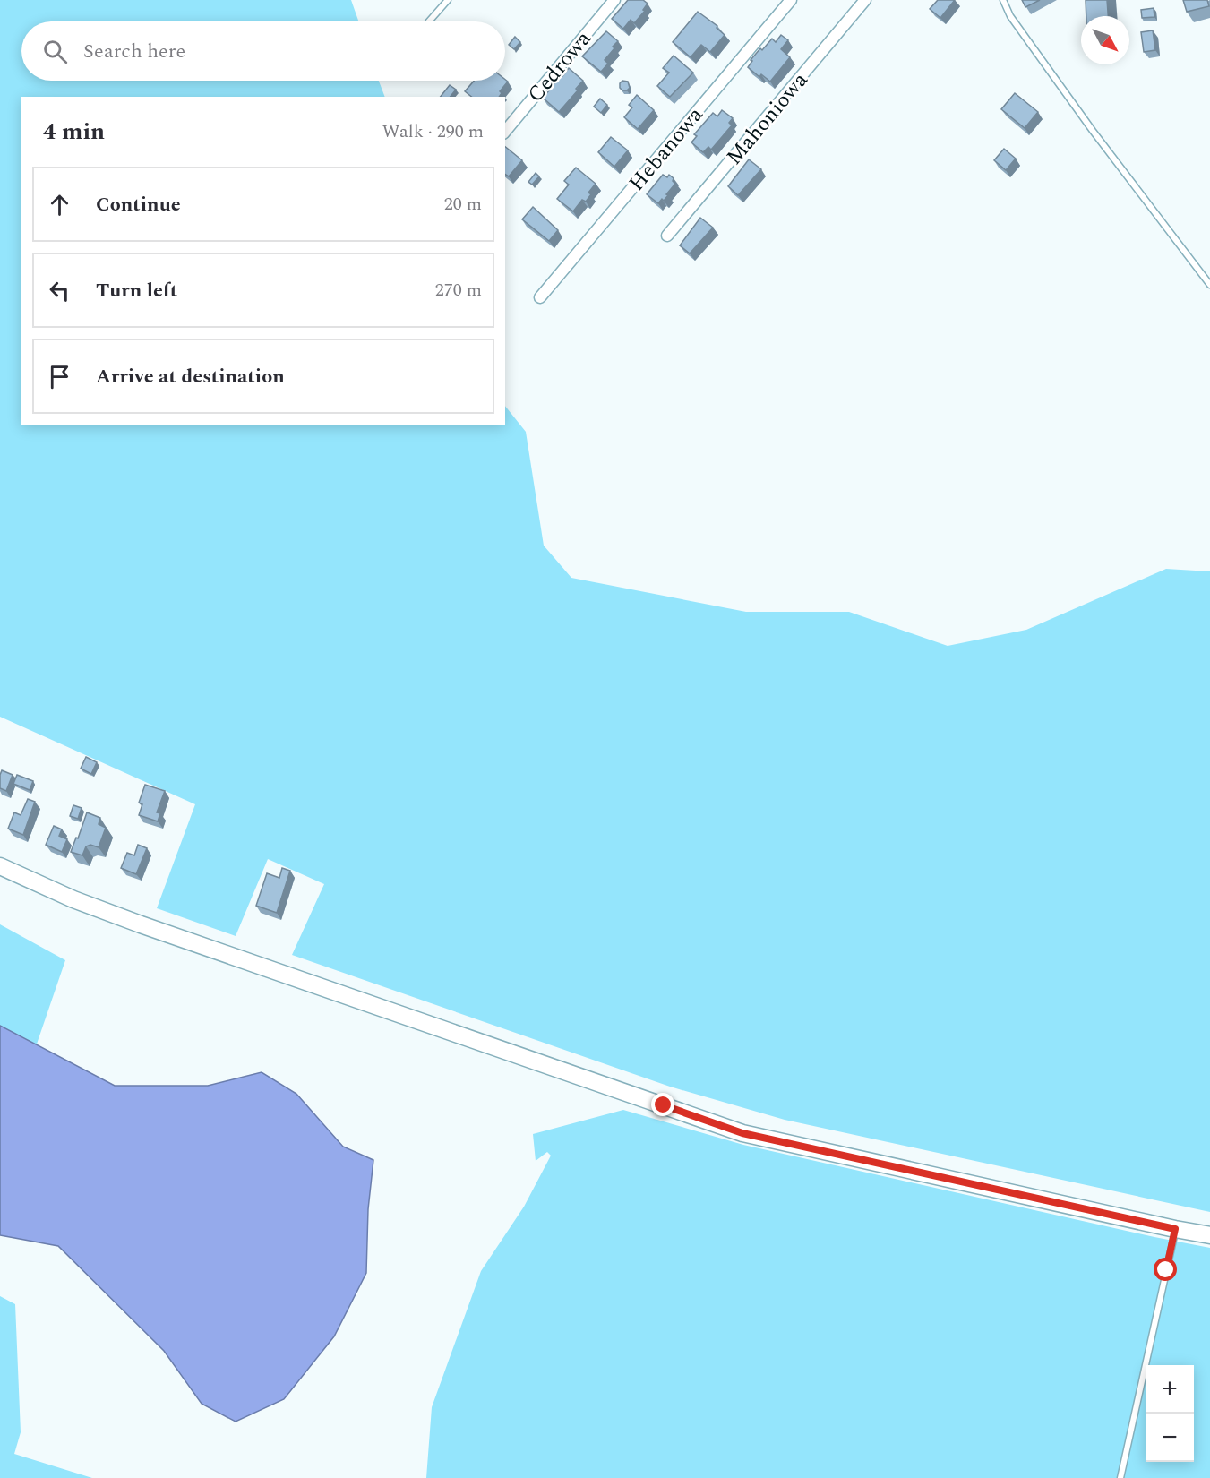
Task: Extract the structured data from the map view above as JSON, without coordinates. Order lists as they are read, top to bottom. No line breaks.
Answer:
{"streets":{"street":["Cedrowa","Mahoniowa","Hebanowa"]},"north":"bottom right","page":{"search":"Search here","heading":["4 min","Walk · 290 m"],"list":[["Continue","20 m"],["Turn left","270 m"],"Arrive at destination"],"map_buttons":["+","−"]}}
